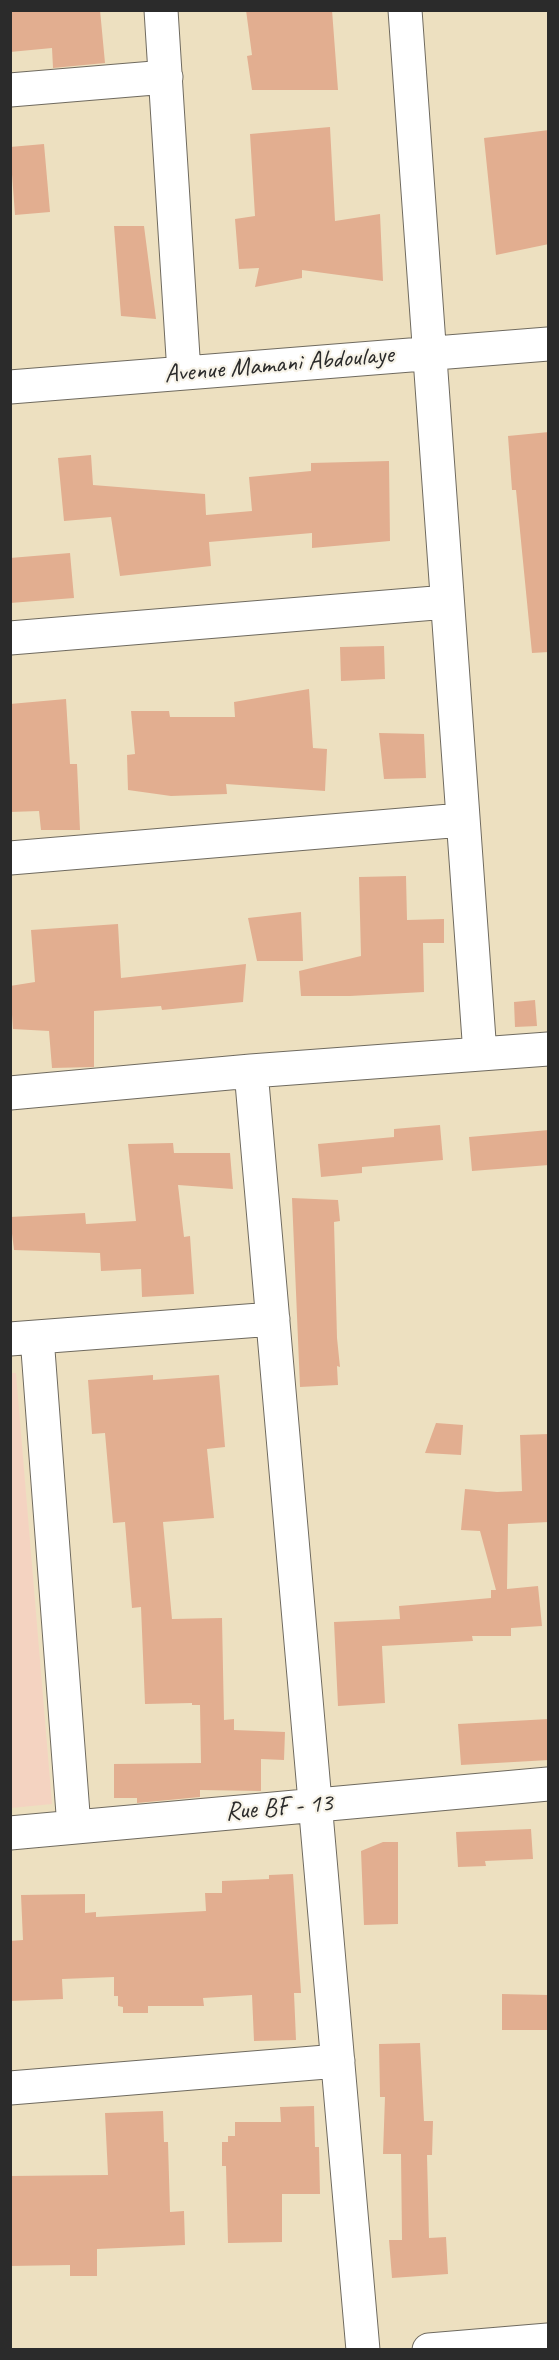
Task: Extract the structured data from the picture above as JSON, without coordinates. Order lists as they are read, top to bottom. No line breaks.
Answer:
{"streets":{"street":["Avenue Mamani Abdoulaye","Rue BF - 13"]}}
